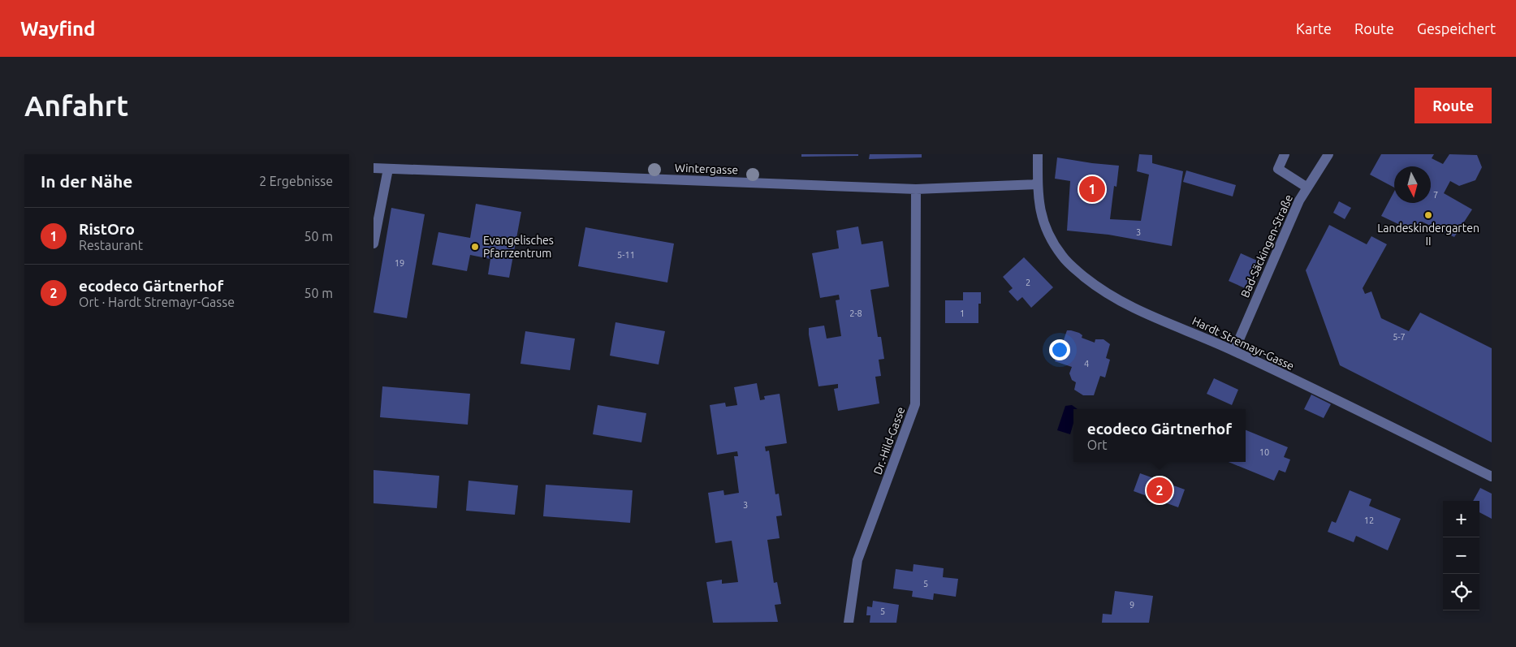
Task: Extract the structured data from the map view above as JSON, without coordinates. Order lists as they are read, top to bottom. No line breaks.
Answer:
{"streets":{"street":["Wintergasse","Bad-Säckingen-Straße","Hardt Stremayr-Gasse","Dr.-Hild-Gasse"]},"crossings":[["Wintergasse","Hardt Stremayr-Gasse"],["Wintergasse","Dr.-Hild-Gasse"],["Bad-Säckingen-Straße","Hardt Stremayr-Gasse"]],"places":["Landeskindergarten II","Evangelisches Pfarrzentrum"],"house_numbers":["7","3","5-11","19","2","2-8","1","5-7","4","10","3","12","5","9","5"],"north":"bottom","page":{"header":"Wayfind","nav":["Karte","Route","Gespeichert"],"buttons":"Route","title":"Anfahrt","heading":["In der Nähe","2 Ergebnisse"],"pins":["1","2"],"list":[{"mark":"1","name":"RistOro","note":"Restaurant","value":"50 m"},{"mark":"2","name":"ecodeco Gärtnerhof","note":"Ort · Hardt Stremayr-Gasse","value":"50 m"}],"popup":["ecodeco Gärtnerhof","Ort"],"map_buttons":["+","−"]}}
